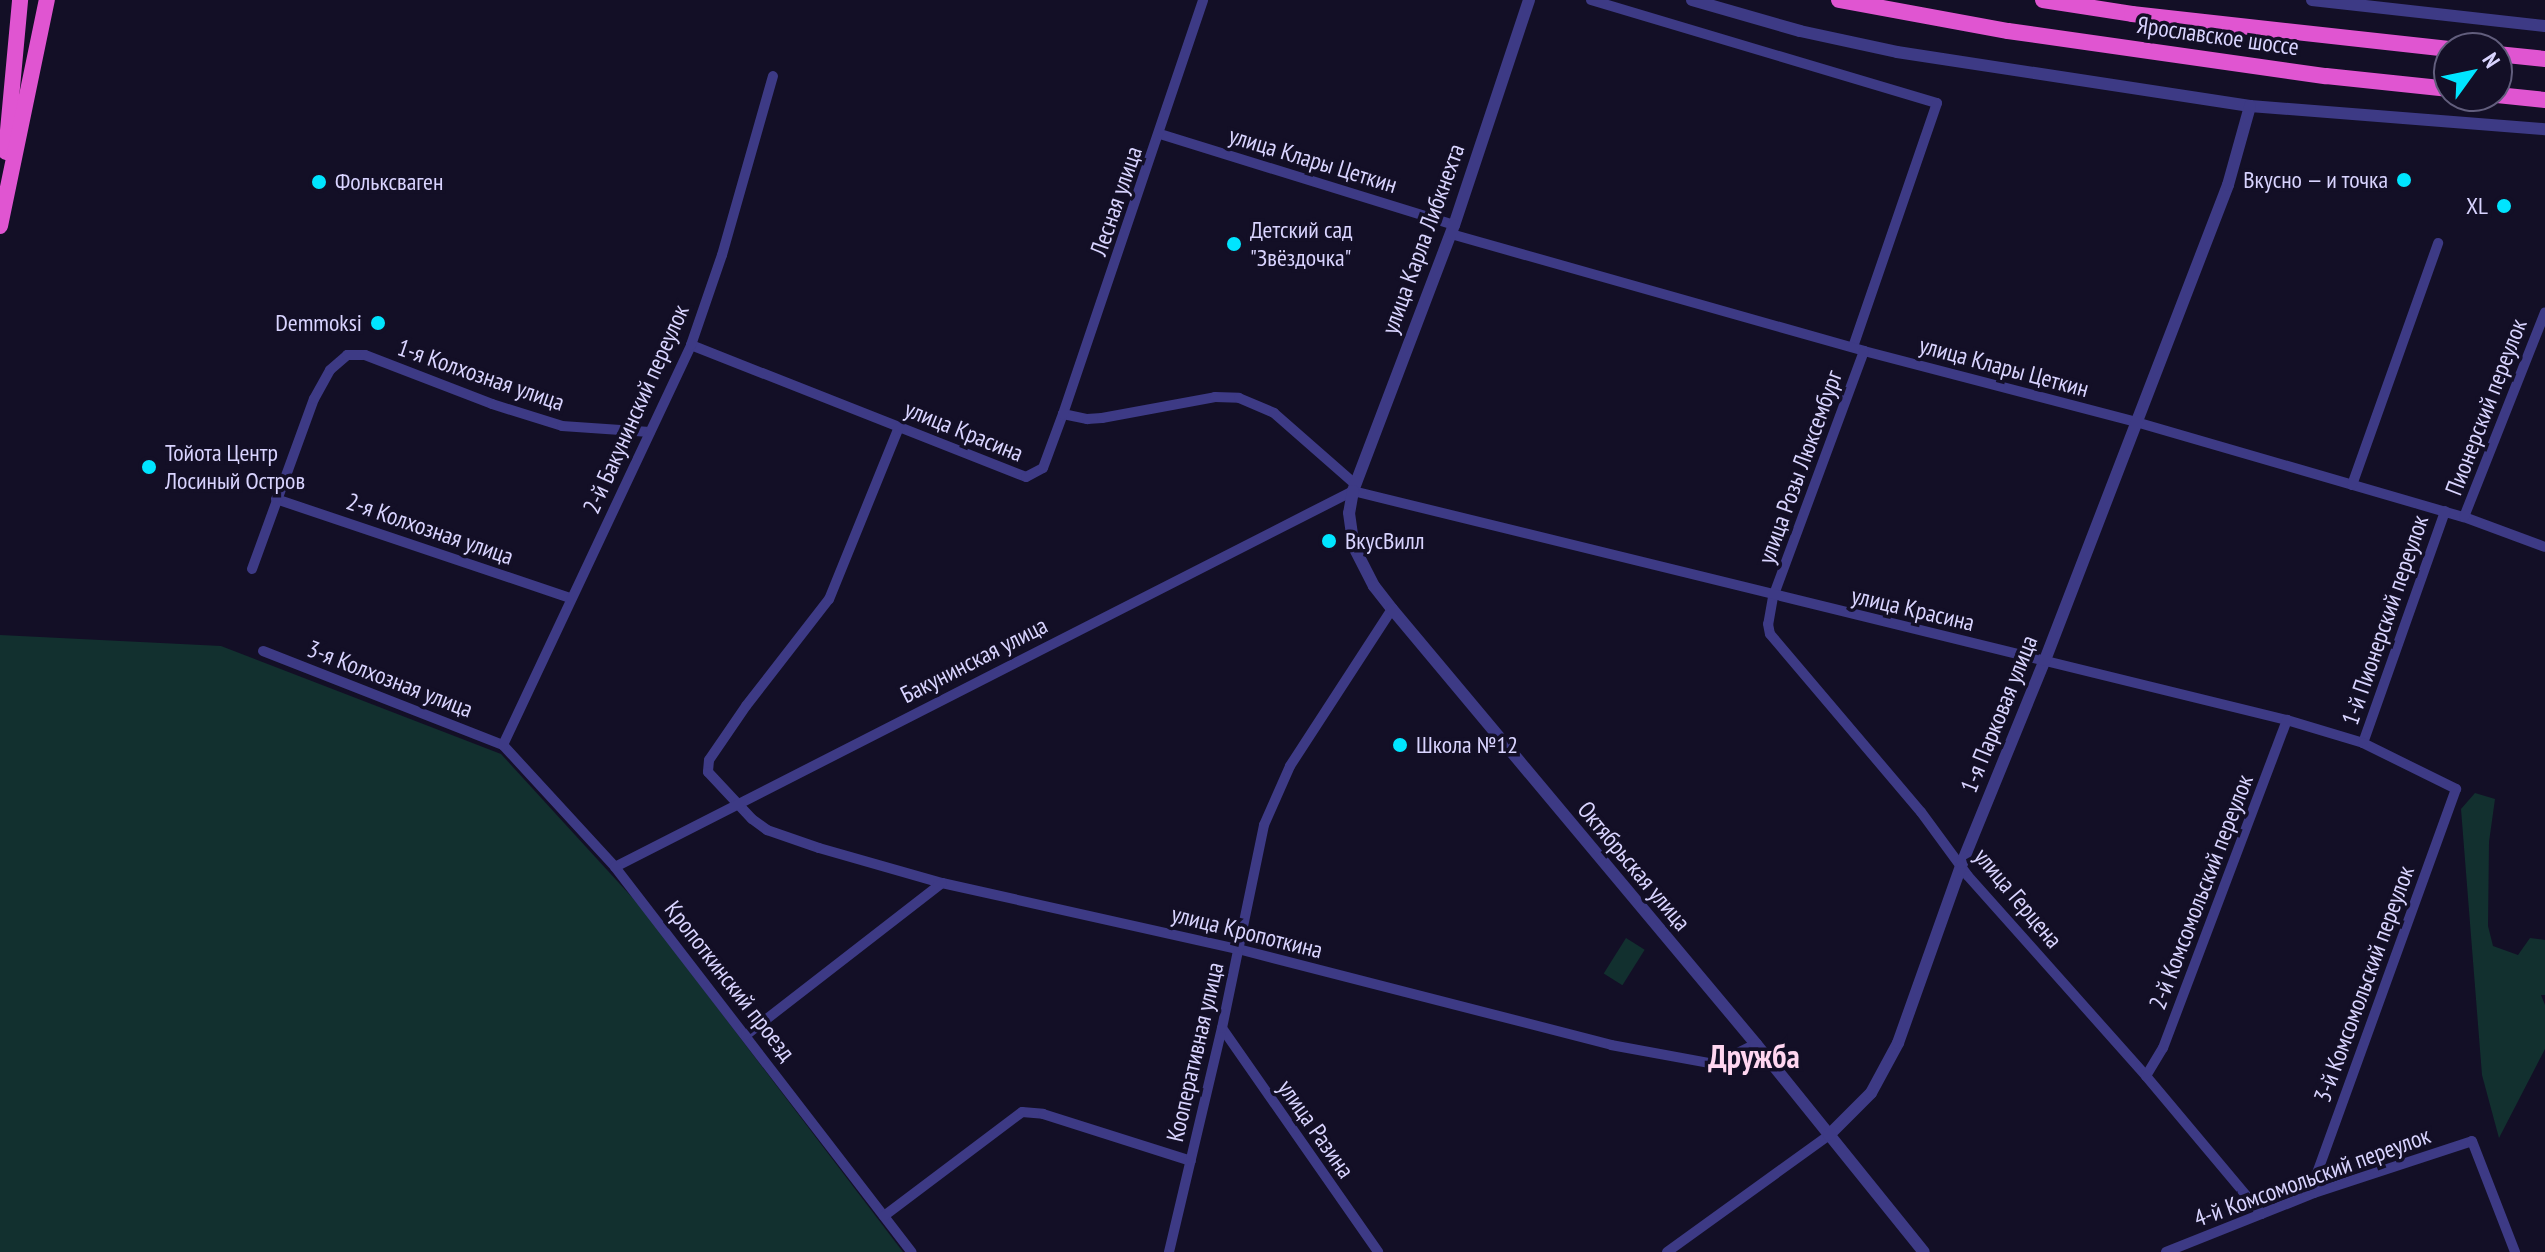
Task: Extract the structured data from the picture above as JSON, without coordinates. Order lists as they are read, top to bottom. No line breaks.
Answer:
{"streets":{"highway":["Ярославское шоссе"],"street":["улица Клары Цеткин","Лесная улица","улица Карла Либкнехта","1-я Колхозная улица","Пионерский переулок","2-й Бакунинский переулок","улица Красина","улица Розы Люксембург","2-я Колхозная улица","1-й Пионерский переулок","Бакунинская улица","3-я Колхозная улица","1-я Парковая улица","Октябрьская улица","2-й Комсомольский переулок","улица Герцена","улица Кропоткина","Кропоткинский проезд","3-й Комсомольский переулок","Кооперативная улица","улица Разина","4-й Комсомольский переулок"]},"crossings":[["улица Клары Цеткин","Лесная улица"],["улица Клары Цеткин","улица Карла Либкнехта"],["улица Клары Цеткин","Пионерский переулок"],["улица Клары Цеткин","улица Розы Люксембург"],["улица Клары Цеткин","1-й Пионерский переулок"],["улица Клары Цеткин","1-я Парковая улица"],["Лесная улица","улица Красина"],["улица Карла Либкнехта","улица Красина"],["улица Карла Либкнехта","Бакунинская улица"],["улица Карла Либкнехта","Октябрьская улица"],["1-я Колхозная улица","2-й Бакунинский переулок"],["1-я Колхозная улица","2-я Колхозная улица"],["2-й Бакунинский переулок","улица Красина"],["2-й Бакунинский переулок","2-я Колхозная улица"],["2-й Бакунинский переулок","3-я Колхозная улица"],["2-й Бакунинский переулок","Кропоткинский проезд"],["улица Красина","улица Розы Люксембург"],["улица Красина","1-й Пионерский переулок"],["улица Красина","Бакунинская улица"],["улица Красина","1-я Парковая улица"],["улица Красина","Октябрьская улица"],["улица Красина","2-й Комсомольский переулок"],["улица Красина","улица Герцена"],["улица Красина","улица Кропоткина"],["улица Красина","3-й Комсомольский переулок"],["улица Розы Люксембург","улица Герцена"],["Бакунинская улица","Октябрьская улица"],["Бакунинская улица","улица Кропоткина"],["Бакунинская улица","Кропоткинский проезд"],["3-я Колхозная улица","Кропоткинский проезд"],["1-я Парковая улица","Октябрьская улица"],["1-я Парковая улица","улица Герцена"],["Октябрьская улица","улица Кропоткина"],["Октябрьская улица","Кооперативная улица"],["2-й Комсомольский переулок","улица Герцена"],["улица Герцена","4-й Комсомольский переулок"],["улица Кропоткина","Кооперативная улица"],["3-й Комсомольский переулок","4-й Комсомольский переулок"],["Кооперативная улица","улица Разина"]],"districts":["Дружба"],"places":["Вкусно — и точка","Фольксваген","XL","Детский сад \"Звёздочка\"","Demmoksi","Тойота Центр Лосиный Остров","ВкусВилл","Школа №12"],"north":"top right"}
